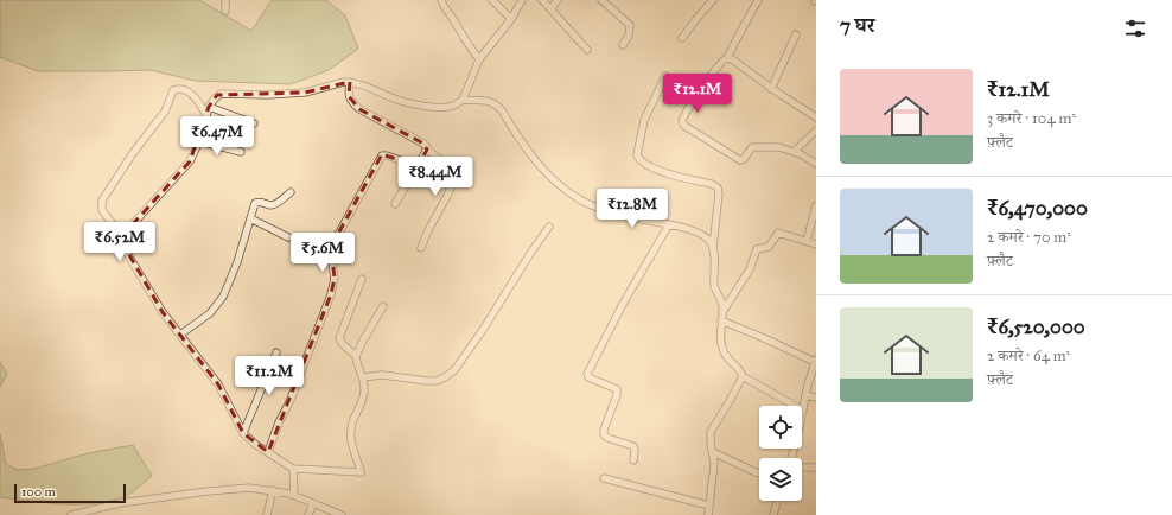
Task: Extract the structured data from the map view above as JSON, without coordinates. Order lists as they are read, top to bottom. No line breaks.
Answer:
{"scale_bar":"100 m","page":{"heading":"7 घर","list":[{"name":"₹12.1M","note":"3 कमरे · 104 m² · फ़्लैट"},{"name":"₹6,470,000","note":"2 कमरे · 70 m² · फ़्लैट"},{"name":"₹6,520,000","note":"2 कमरे · 64 m² · फ़्लैट"}],"price":["₹12.1M","₹6.47M","₹8.44M","₹12.8M","₹6.52M","₹5.6M","₹11.2M"],"scale":"100 m"}}
